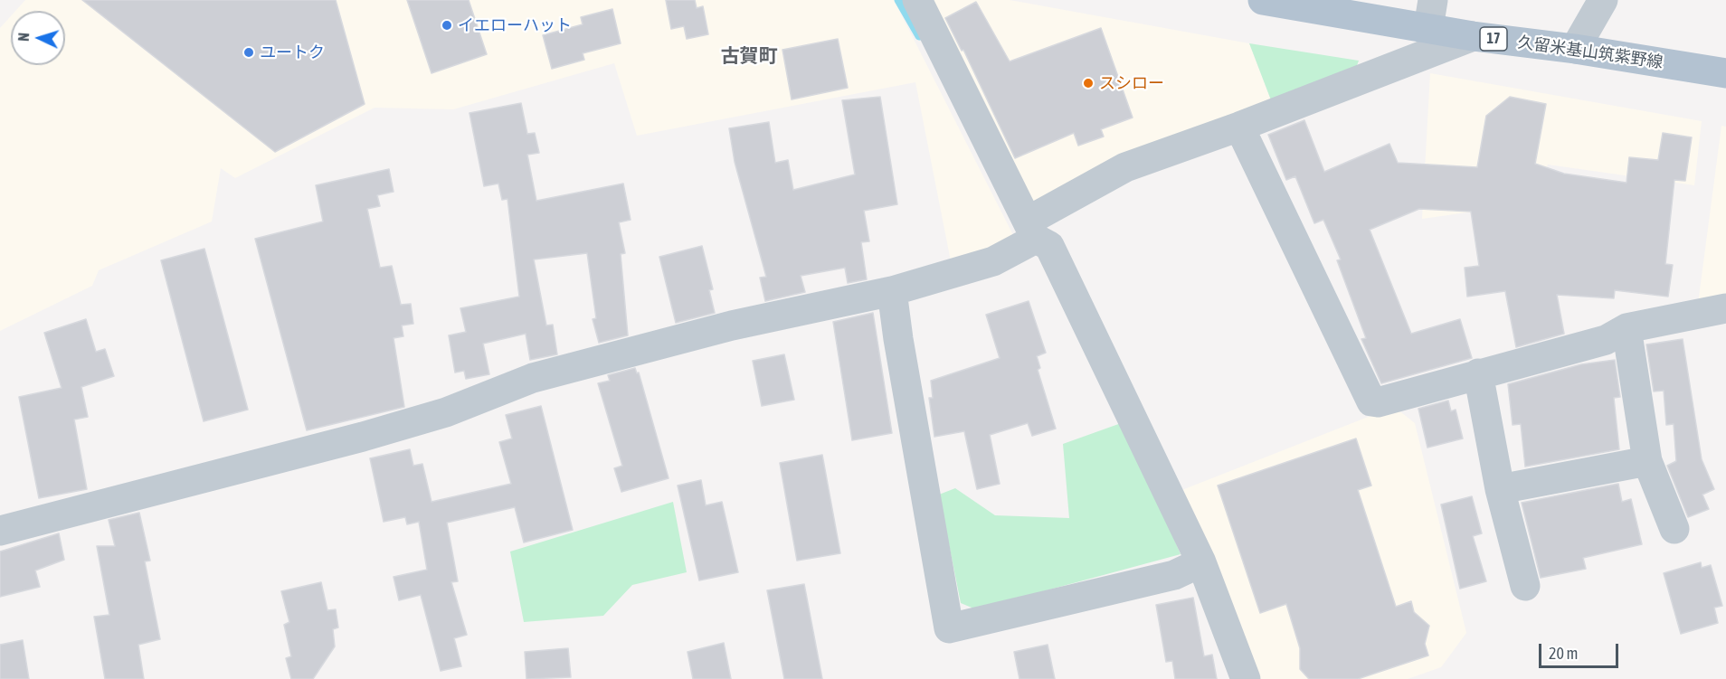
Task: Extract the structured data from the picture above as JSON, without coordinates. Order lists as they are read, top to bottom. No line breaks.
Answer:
{"streets":{"main road":["17","久留米基山筑紫野線"]},"districts":["古賀町"],"places":["イエローハット","ユートク","スシロー"],"scale_bar":"20 m","north":"left"}
